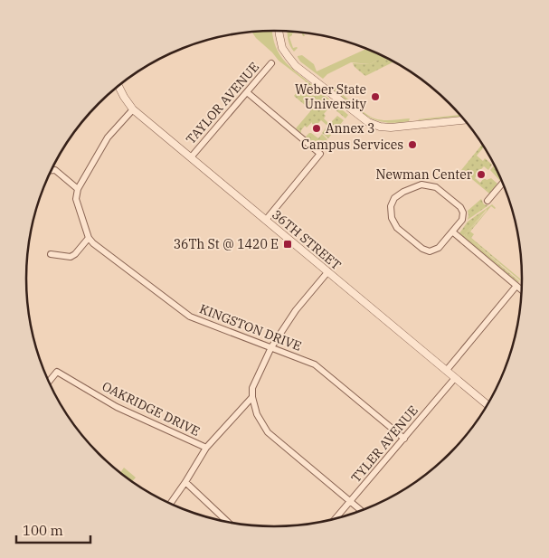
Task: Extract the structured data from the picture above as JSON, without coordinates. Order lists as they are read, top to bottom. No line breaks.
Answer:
{"streets":{"street":["TAYLOR AVENUE","36TH STREET","KINGSTON DRIVE","OAKRIDGE DRIVE","TYLER AVENUE"]},"crossings":[["TAYLOR AVENUE","36TH STREET"],["36TH STREET","TYLER AVENUE"],["KINGSTON DRIVE","TYLER AVENUE"]],"places":{"other":["Weber State University","Annex 3","Campus Services","Newman Center"],"transit":["36Th St @ 1420 E"]},"scale_bar":"100 m"}
